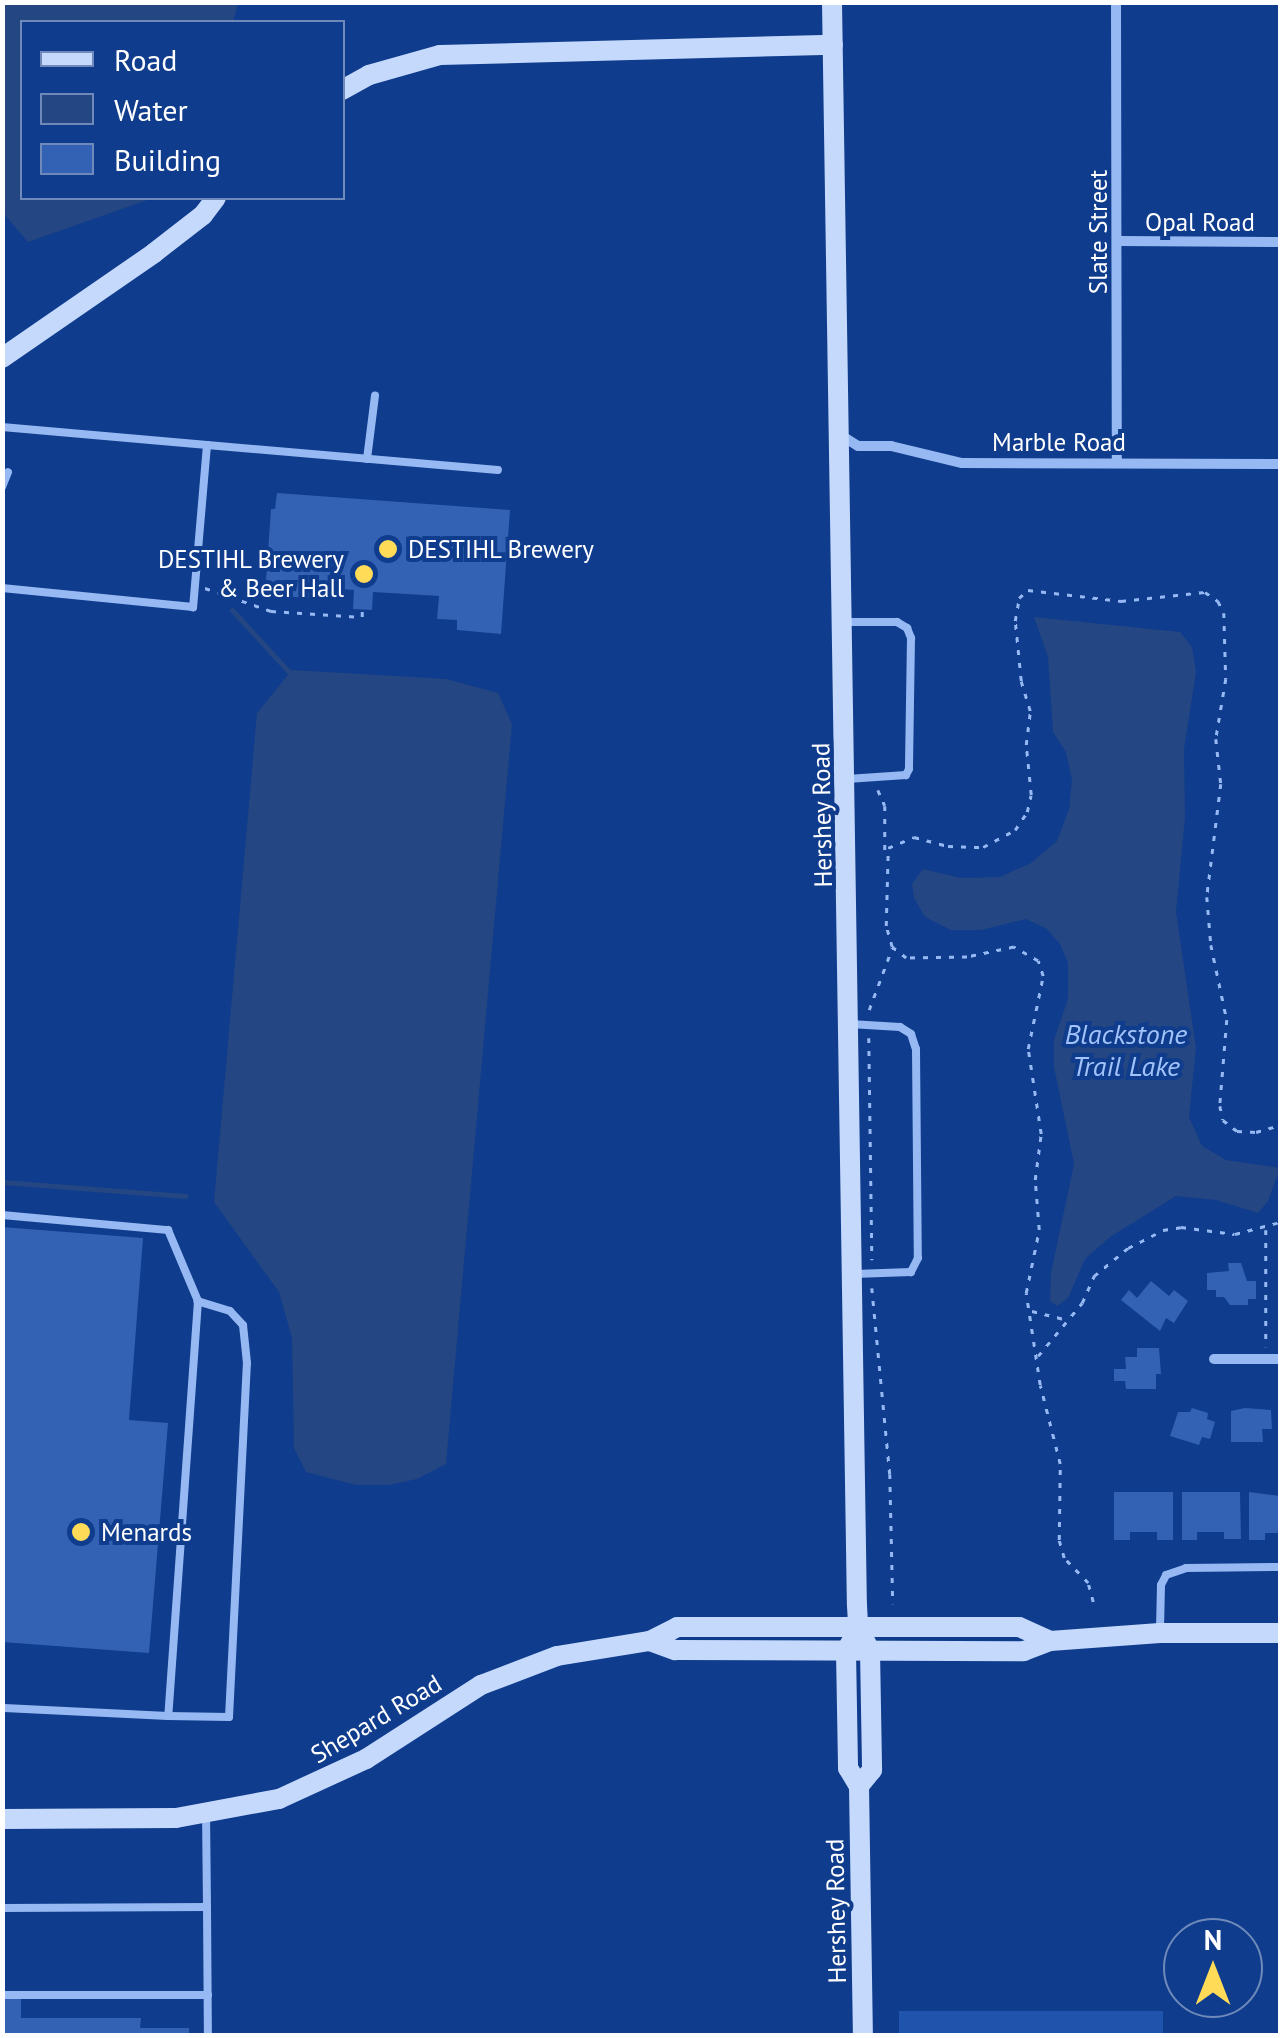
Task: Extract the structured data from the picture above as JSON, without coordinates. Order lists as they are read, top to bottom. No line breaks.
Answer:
{"streets":{"street":["Opal Road","Slate Street","Marble Road","Hershey Road","Shepard Road"]},"crossings":[["Opal Road","Slate Street"],["Slate Street","Marble Road"],["Marble Road","Hershey Road"],["Hershey Road","Shepard Road"]],"water":["Blackstone Trail Lake"],"places":["DESTIHL Brewery","DESTIHL Brewery & Beer Hall","Menards"],"legend":["Road","Water","Building"],"north":"top"}
